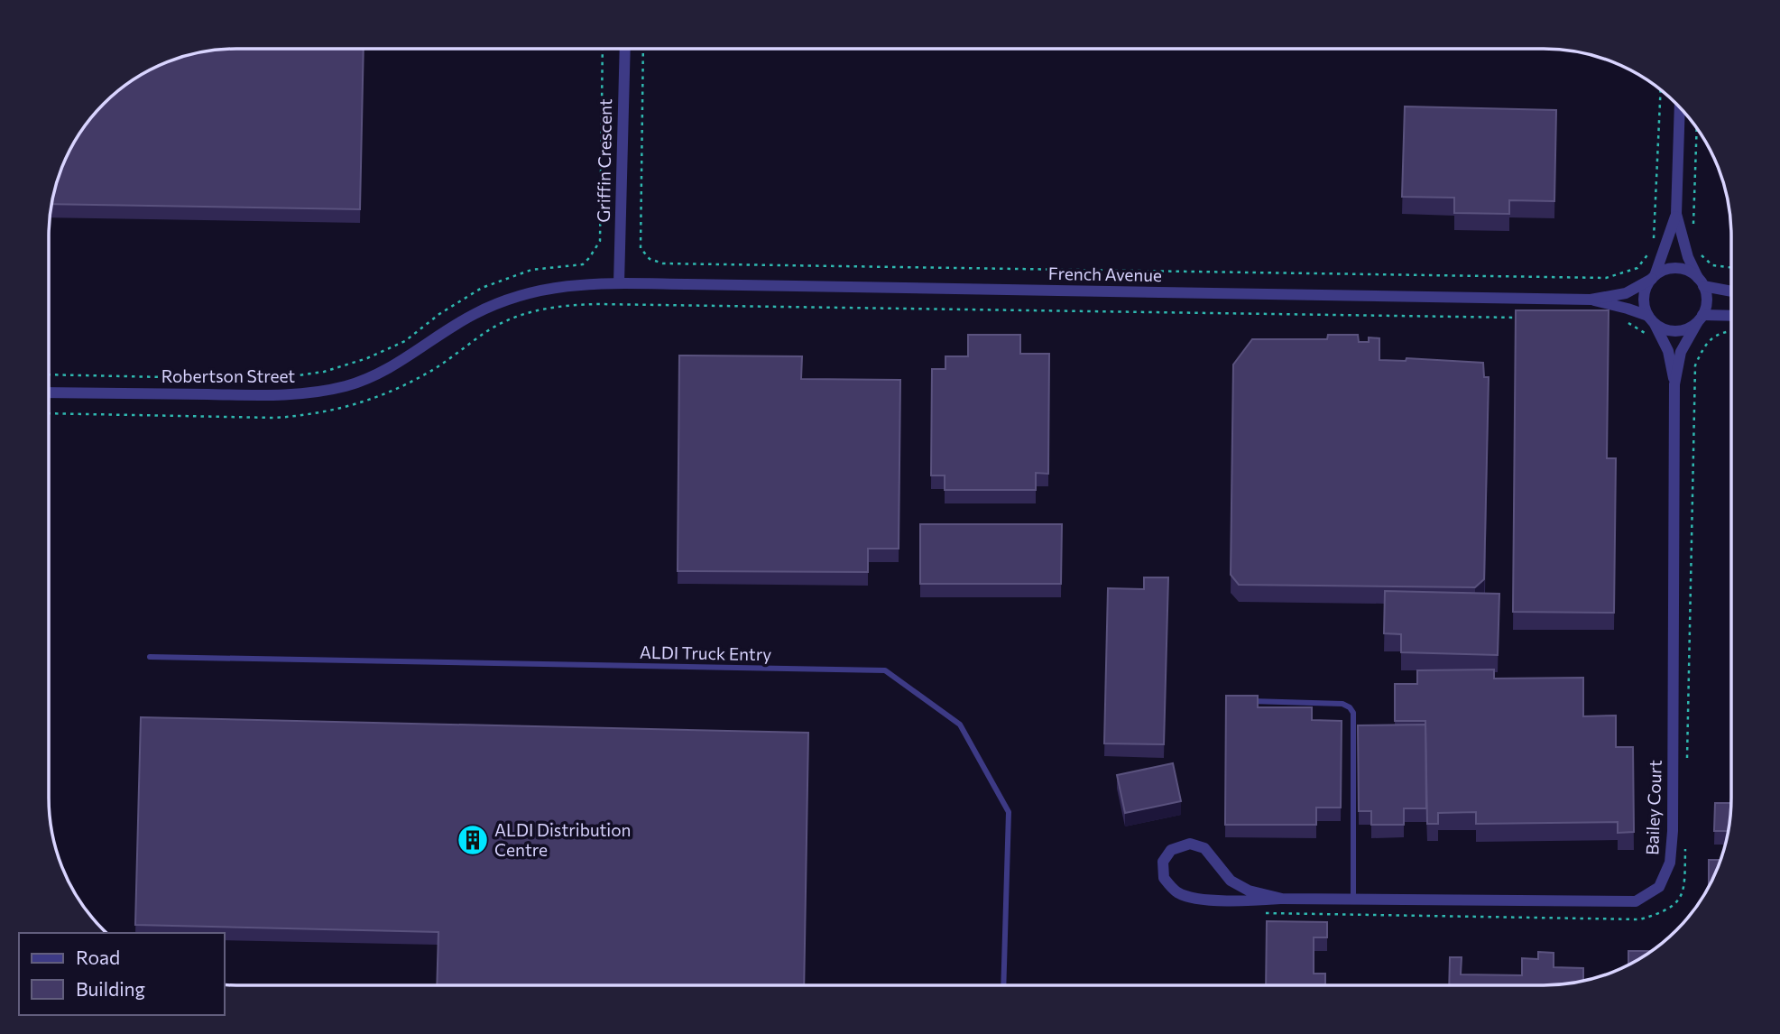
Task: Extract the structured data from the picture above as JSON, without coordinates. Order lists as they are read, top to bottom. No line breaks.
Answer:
{"streets":{"street":["Griffin Crescent","French Avenue","Robertson Street","Bailey Court"],"lane":["ALDI Truck Entry"]},"crossings":[["Griffin Crescent","French Avenue"],["Griffin Crescent","Robertson Street"],["French Avenue","Robertson Street"],["French Avenue","Bailey Court"]],"places":{"building":["ALDI Distribution Centre"]},"legend":["Road","Building"]}
